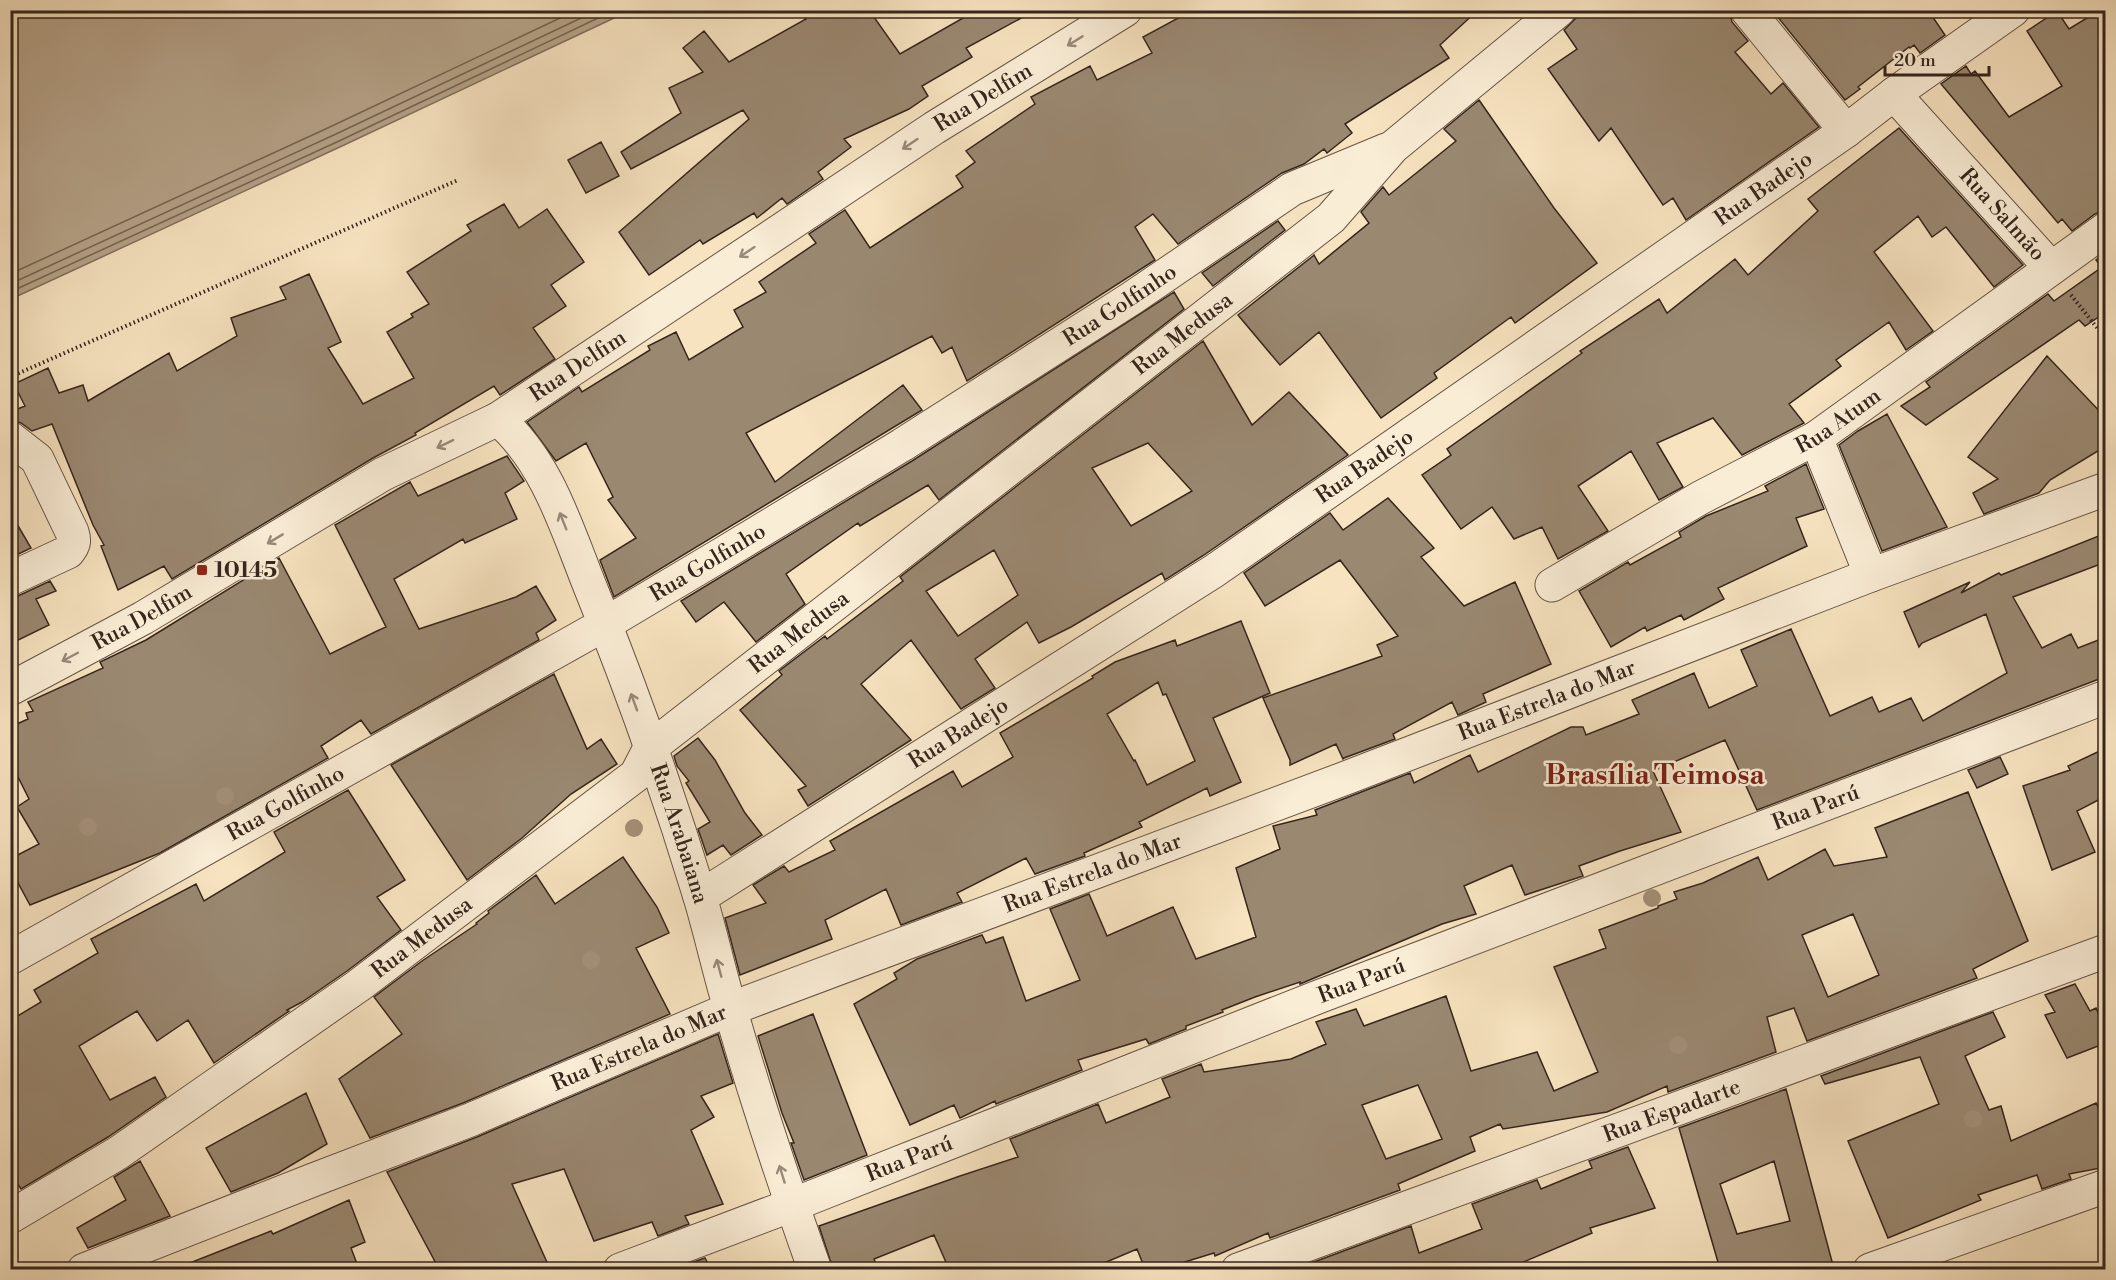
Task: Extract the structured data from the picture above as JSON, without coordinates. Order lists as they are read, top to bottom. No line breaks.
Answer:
{"streets":{"street":["Rua Delfim","Rua Badejo","Rua Salmão","Rua Golfinho","Rua Medusa","Rua Atum","Rua Estrela do Mar","Rua Parú","Rua Arabaiana","Rua Espadarte"]},"crossings":[["Rua Delfim","Rua Arabaiana"],["Rua Badejo","Rua Salmão"],["Rua Badejo","Rua Arabaiana"],["Rua Salmão","Rua Atum"],["Rua Golfinho","Rua Medusa"],["Rua Golfinho","Rua Arabaiana"],["Rua Medusa","Rua Arabaiana"],["Rua Estrela do Mar","Rua Arabaiana"],["Rua Parú","Rua Arabaiana"]],"one_way":["Rua Delfim","Rua Arabaiana"],"districts":["Brasília Teimosa"],"places":{"transit":["10145"]},"scale_bar":"20 m"}
